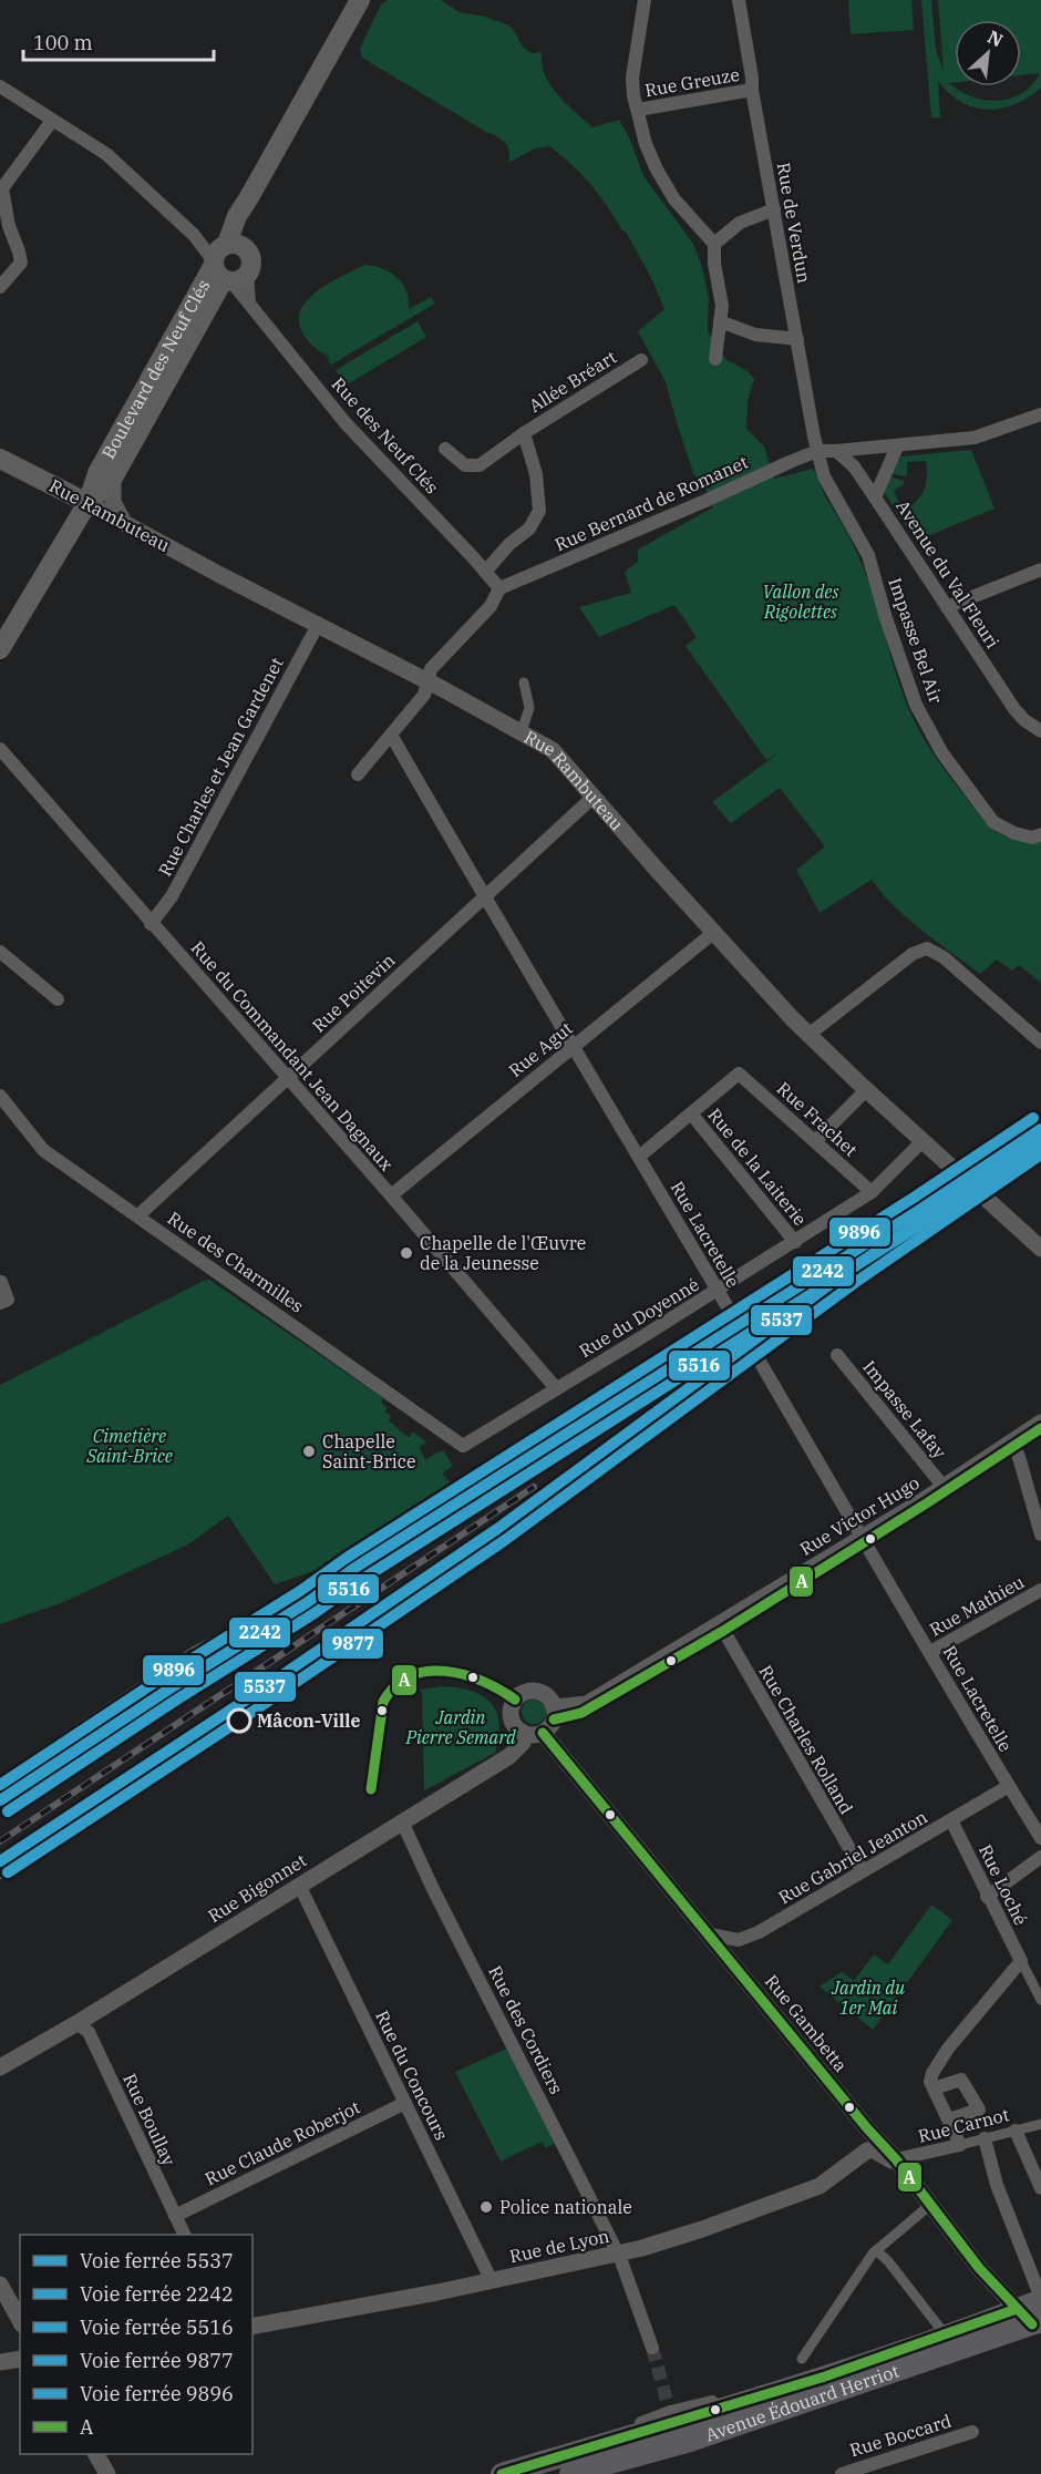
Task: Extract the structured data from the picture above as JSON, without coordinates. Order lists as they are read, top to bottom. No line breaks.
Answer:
{"streets":{"main road":["Boulevard des Neuf Clés","Rue Rambuteau","Avenue Édouard Herriot"],"street":["Rue Greuze","Rue de Verdun","Allée Bréart","Rue des Neuf Clés","Rue Bernard de Romanet","Avenue du Val Fleuri","Impasse Bel Air","Rue Charles et Jean Gardenet","Rue Poitevin","Rue Agut","Rue du Commandant Jean Dagnaux","Rue Frachet","Rue de la Laiterie","Rue Lacretelle","Rue des Charmilles","Rue du Doyenné","Impasse Lafay","Rue Victor Hugo","Rue Mathieu","Rue Charles Rolland","Rue Gabriel Jeanton","Rue Loché","Rue Bigonnet","Rue Gambetta","Rue des Cordiers","Rue du Concours","Rue Boullay","Rue Carnot","Rue Claude Roberjot","Rue de Lyon","Rue Boccard"]},"crossings":[["Rue Greuze","Rue de Verdun"],["Rue de Verdun","Rue Bernard de Romanet"],["Rue de Verdun","Impasse Bel Air"],["Boulevard des Neuf Clés","Rue des Neuf Clés"],["Boulevard des Neuf Clés","Rue Rambuteau"],["Allée Bréart","Rue des Neuf Clés"],["Rue des Neuf Clés","Rue Bernard de Romanet"],["Rue Bernard de Romanet","Impasse Bel Air"],["Rue Rambuteau","Rue Charles et Jean Gardenet"],["Rue Rambuteau","Rue Poitevin"],["Rue Rambuteau","Rue Agut"],["Rue Rambuteau","Rue du Doyenné"],["Rue Charles et Jean Gardenet","Rue du Commandant Jean Dagnaux"],["Rue Poitevin","Rue du Commandant Jean Dagnaux"],["Rue Poitevin","Rue Lacretelle"],["Rue Poitevin","Rue des Charmilles"],["Rue Agut","Rue du Commandant Jean Dagnaux"],["Rue Agut","Rue Lacretelle"],["Rue du Commandant Jean Dagnaux","Rue du Doyenné"],["Rue Frachet","Rue de la Laiterie"],["Rue Frachet","Rue du Doyenné"],["Rue de la Laiterie","Rue du Doyenné"],["Rue Lacretelle","Rue du Doyenné"],["Rue Lacretelle","Rue Victor Hugo"],["Rue Lacretelle","Rue Mathieu"],["Rue Lacretelle","Rue Gabriel Jeanton"],["Rue des Charmilles","Rue du Doyenné"],["Impasse Lafay","Rue Victor Hugo"],["Rue Victor Hugo","Rue Charles Rolland"],["Rue Victor Hugo","Rue Bigonnet"],["Rue Victor Hugo","Rue Gambetta"],["Rue Charles Rolland","Rue Gabriel Jeanton"],["Rue Gabriel Jeanton","Rue Loché"],["Rue Gabriel Jeanton","Rue Gambetta"],["Rue Bigonnet","Rue Gambetta"],["Rue Bigonnet","Rue des Cordiers"],["Rue Bigonnet","Rue du Concours"],["Rue Bigonnet","Rue Boullay"],["Rue Gambetta","Rue Carnot"],["Rue Gambetta","Avenue Édouard Herriot"],["Rue des Cordiers","Rue de Lyon"],["Rue du Concours","Rue Claude Roberjot"],["Rue du Concours","Rue de Lyon"],["Rue Boullay","Rue Claude Roberjot"]],"parks":["Vallon des Rigolettes","Cimetière Saint-Brice","Jardin Pierre Semard","Jardin du 1er Mai"],"places":["Chapelle de l'Œuvre de la Jeunesse","Chapelle Saint-Brice","Mâcon-Ville","Police nationale"],"lines":["rail line 9896","rail line 2242","rail line 5537","rail line 5516","rail line 9877","transit line A"],"legend":["Voie ferrée 5537","Voie ferrée 2242","Voie ferrée 5516","Voie ferrée 9877","Voie ferrée 9896","A"],"scale_bar":"100 m","north":"top right"}
